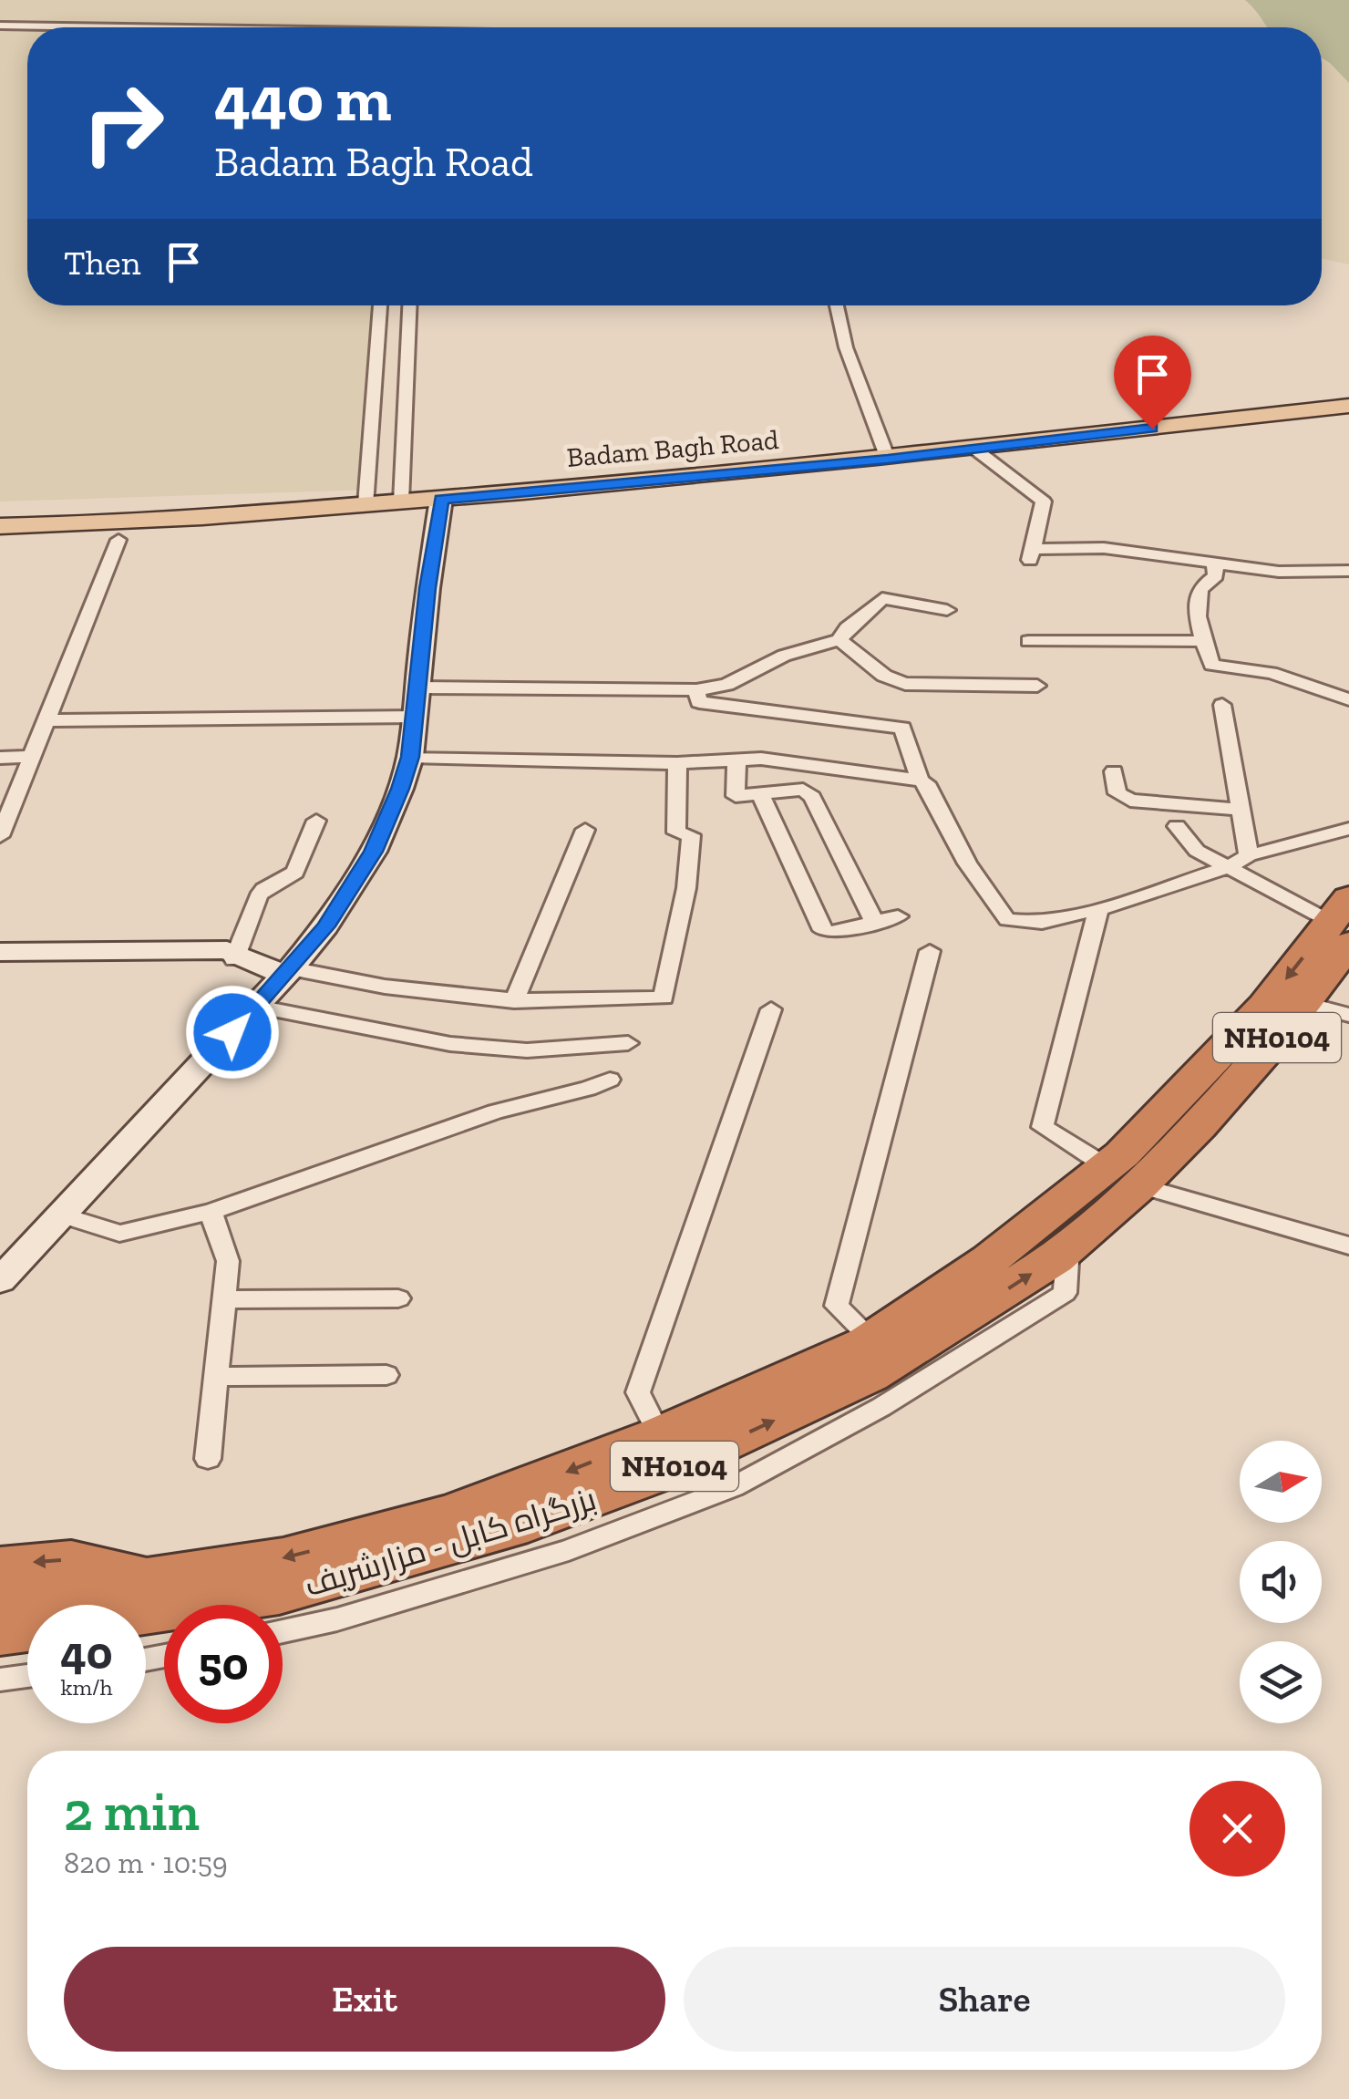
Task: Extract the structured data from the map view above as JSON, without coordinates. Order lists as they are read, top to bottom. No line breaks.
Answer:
{"streets":{"highway":["NH0104","بزرگراه کابل - مزارشریف"],"main road":["Badam Bagh Road"]},"north":"right","page":{"turn":["440 m","Badam Bagh Road"],"then":"Then","speed":"40 km/h","limit":"50","heading":["2 min","820 m · 10:59"],"buttons":["Exit","Share"]}}
